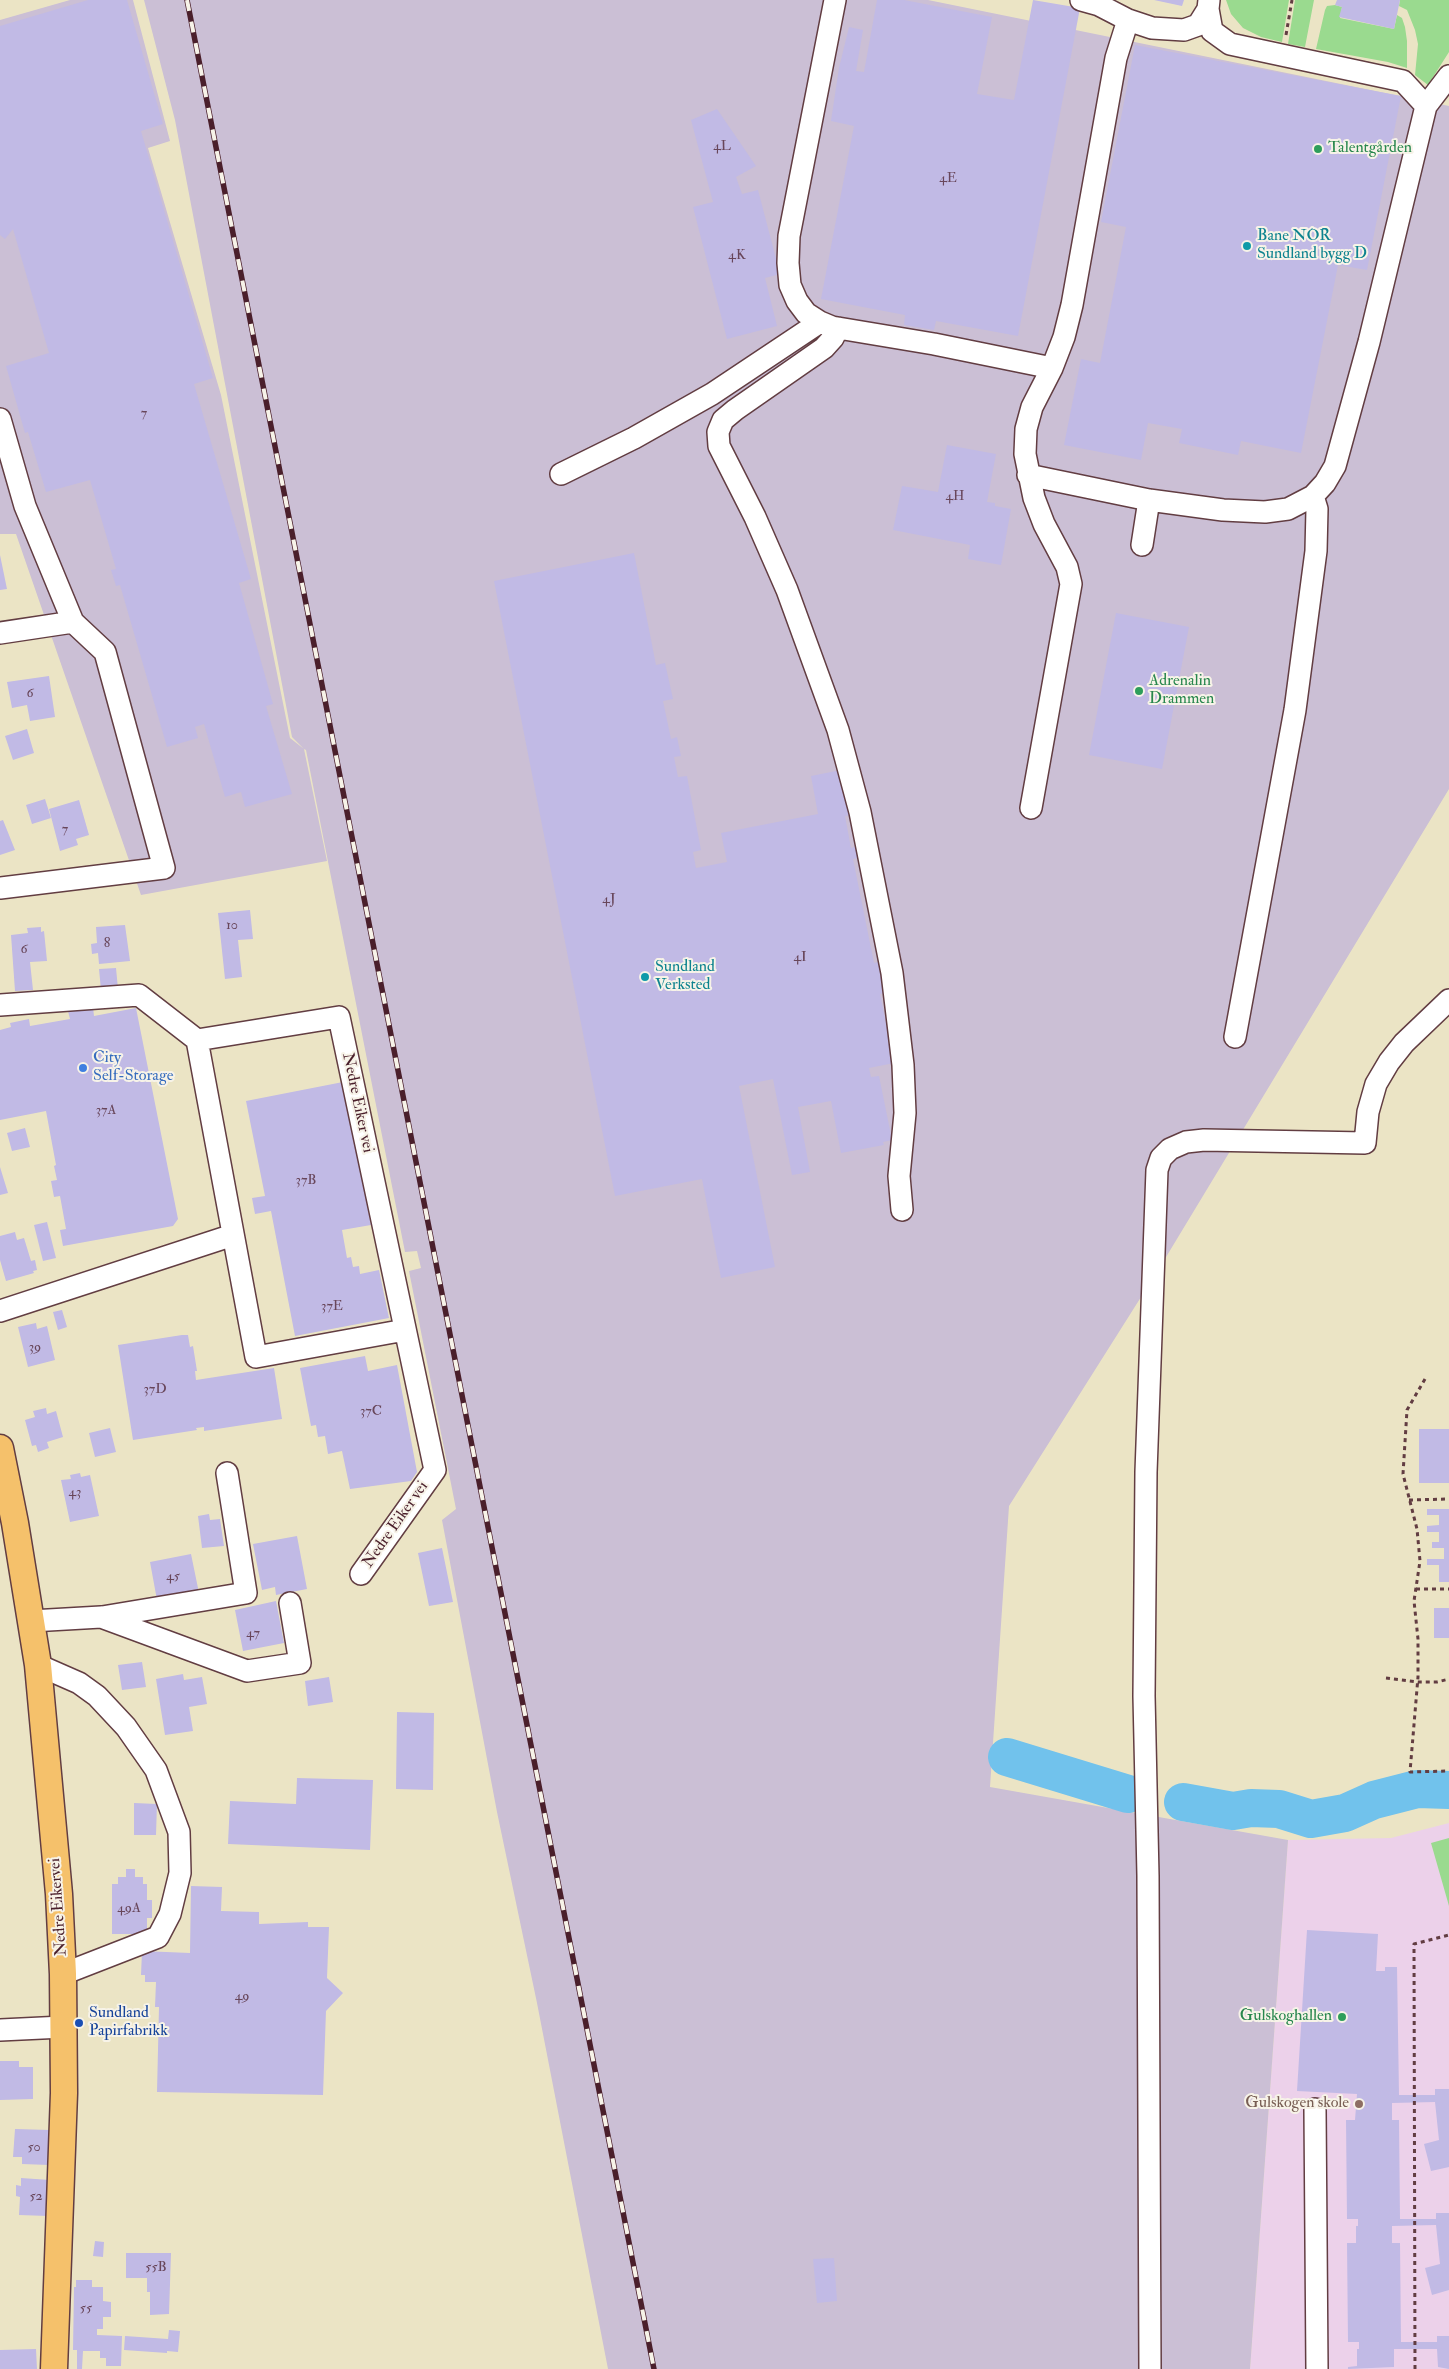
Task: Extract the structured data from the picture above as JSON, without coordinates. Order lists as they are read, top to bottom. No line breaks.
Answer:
{"streets":{"main road":["Nedre Eikervei"],"street":["Nedre Eiker vei"]},"places":["Talentgården","Bane NOR Sundland bygg D","Adrenalin Drammen","Sundland Verksted","City Self-Storage","Gulskoghallen","Sundland Papirfabrikk","Gulskogen skole"],"house_numbers":["4L","4E","4K","7","4H","6","7","4J","10","8","6","4I","37A","37B","37E","39","37D","37C","43","45","47","49A","49","50","52","55B","55"]}
